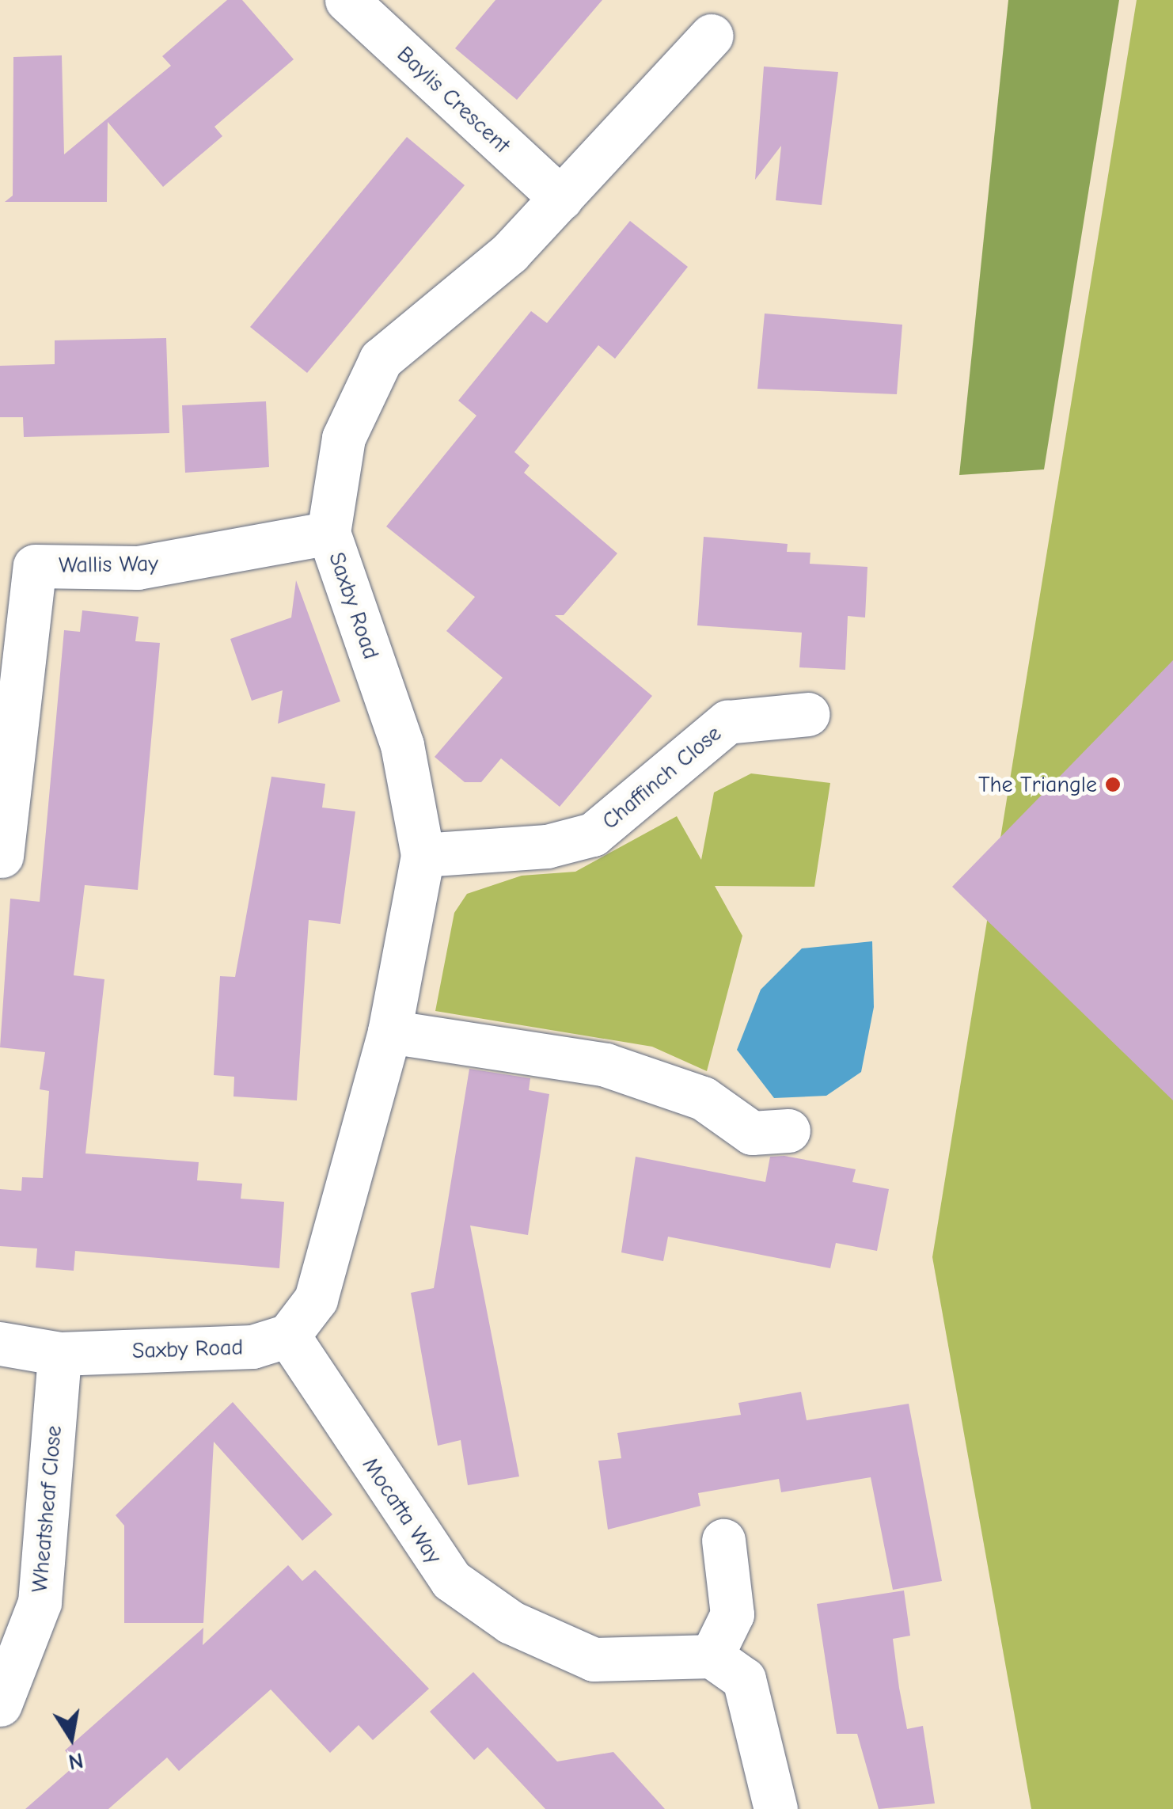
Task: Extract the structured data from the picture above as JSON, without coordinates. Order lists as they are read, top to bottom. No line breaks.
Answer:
{"streets":{"street":["Baylis Crescent","Wallis Way","Saxby Road","Chaffinch Close","Wheatsheaf Close","Mocatta Way"]},"crossings":[["Baylis Crescent","Saxby Road"],["Wallis Way","Saxby Road"],["Saxby Road","Chaffinch Close"],["Saxby Road","Wheatsheaf Close"],["Saxby Road","Mocatta Way"]],"places":["The Triangle"],"north":"bottom"}
